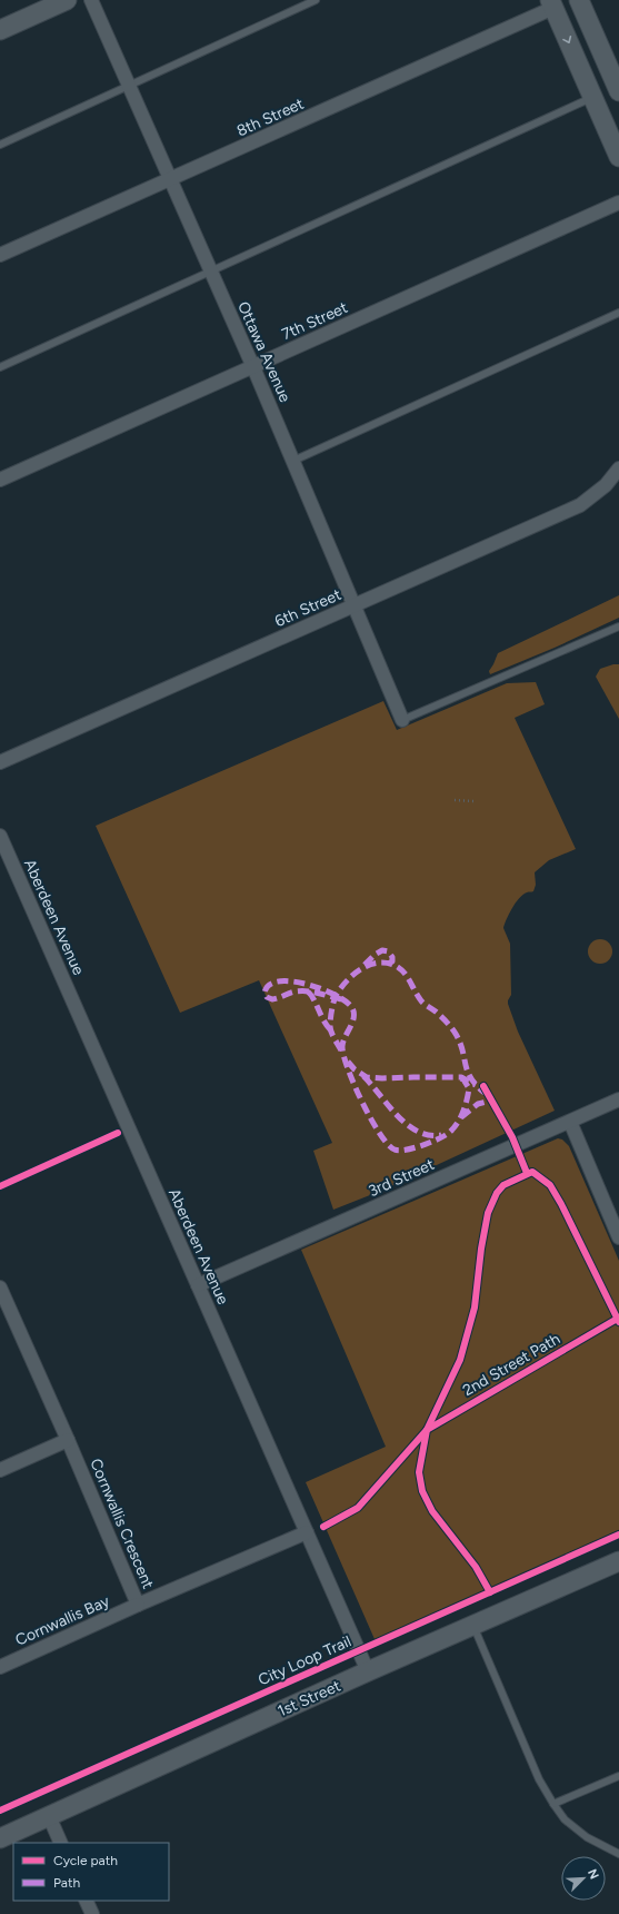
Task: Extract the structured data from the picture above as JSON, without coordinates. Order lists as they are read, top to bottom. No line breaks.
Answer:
{"streets":{"street":["8th Street","7th Street","Ottawa Avenue","6th Street","Aberdeen Avenue","3rd Street","Cornwallis Crescent","Cornwallis Bay","1st Street"],"cycle path":["2nd Street Path","City Loop Trail"]},"crossings":[["8th Street","Ottawa Avenue"],["7th Street","Ottawa Avenue"],["Ottawa Avenue","6th Street"],["Aberdeen Avenue","3rd Street"],["Aberdeen Avenue","Cornwallis Crescent"],["Aberdeen Avenue","1st Street"],["Cornwallis Crescent","Cornwallis Bay"]],"legend":["Cycle path","Path"],"north":"top right"}
